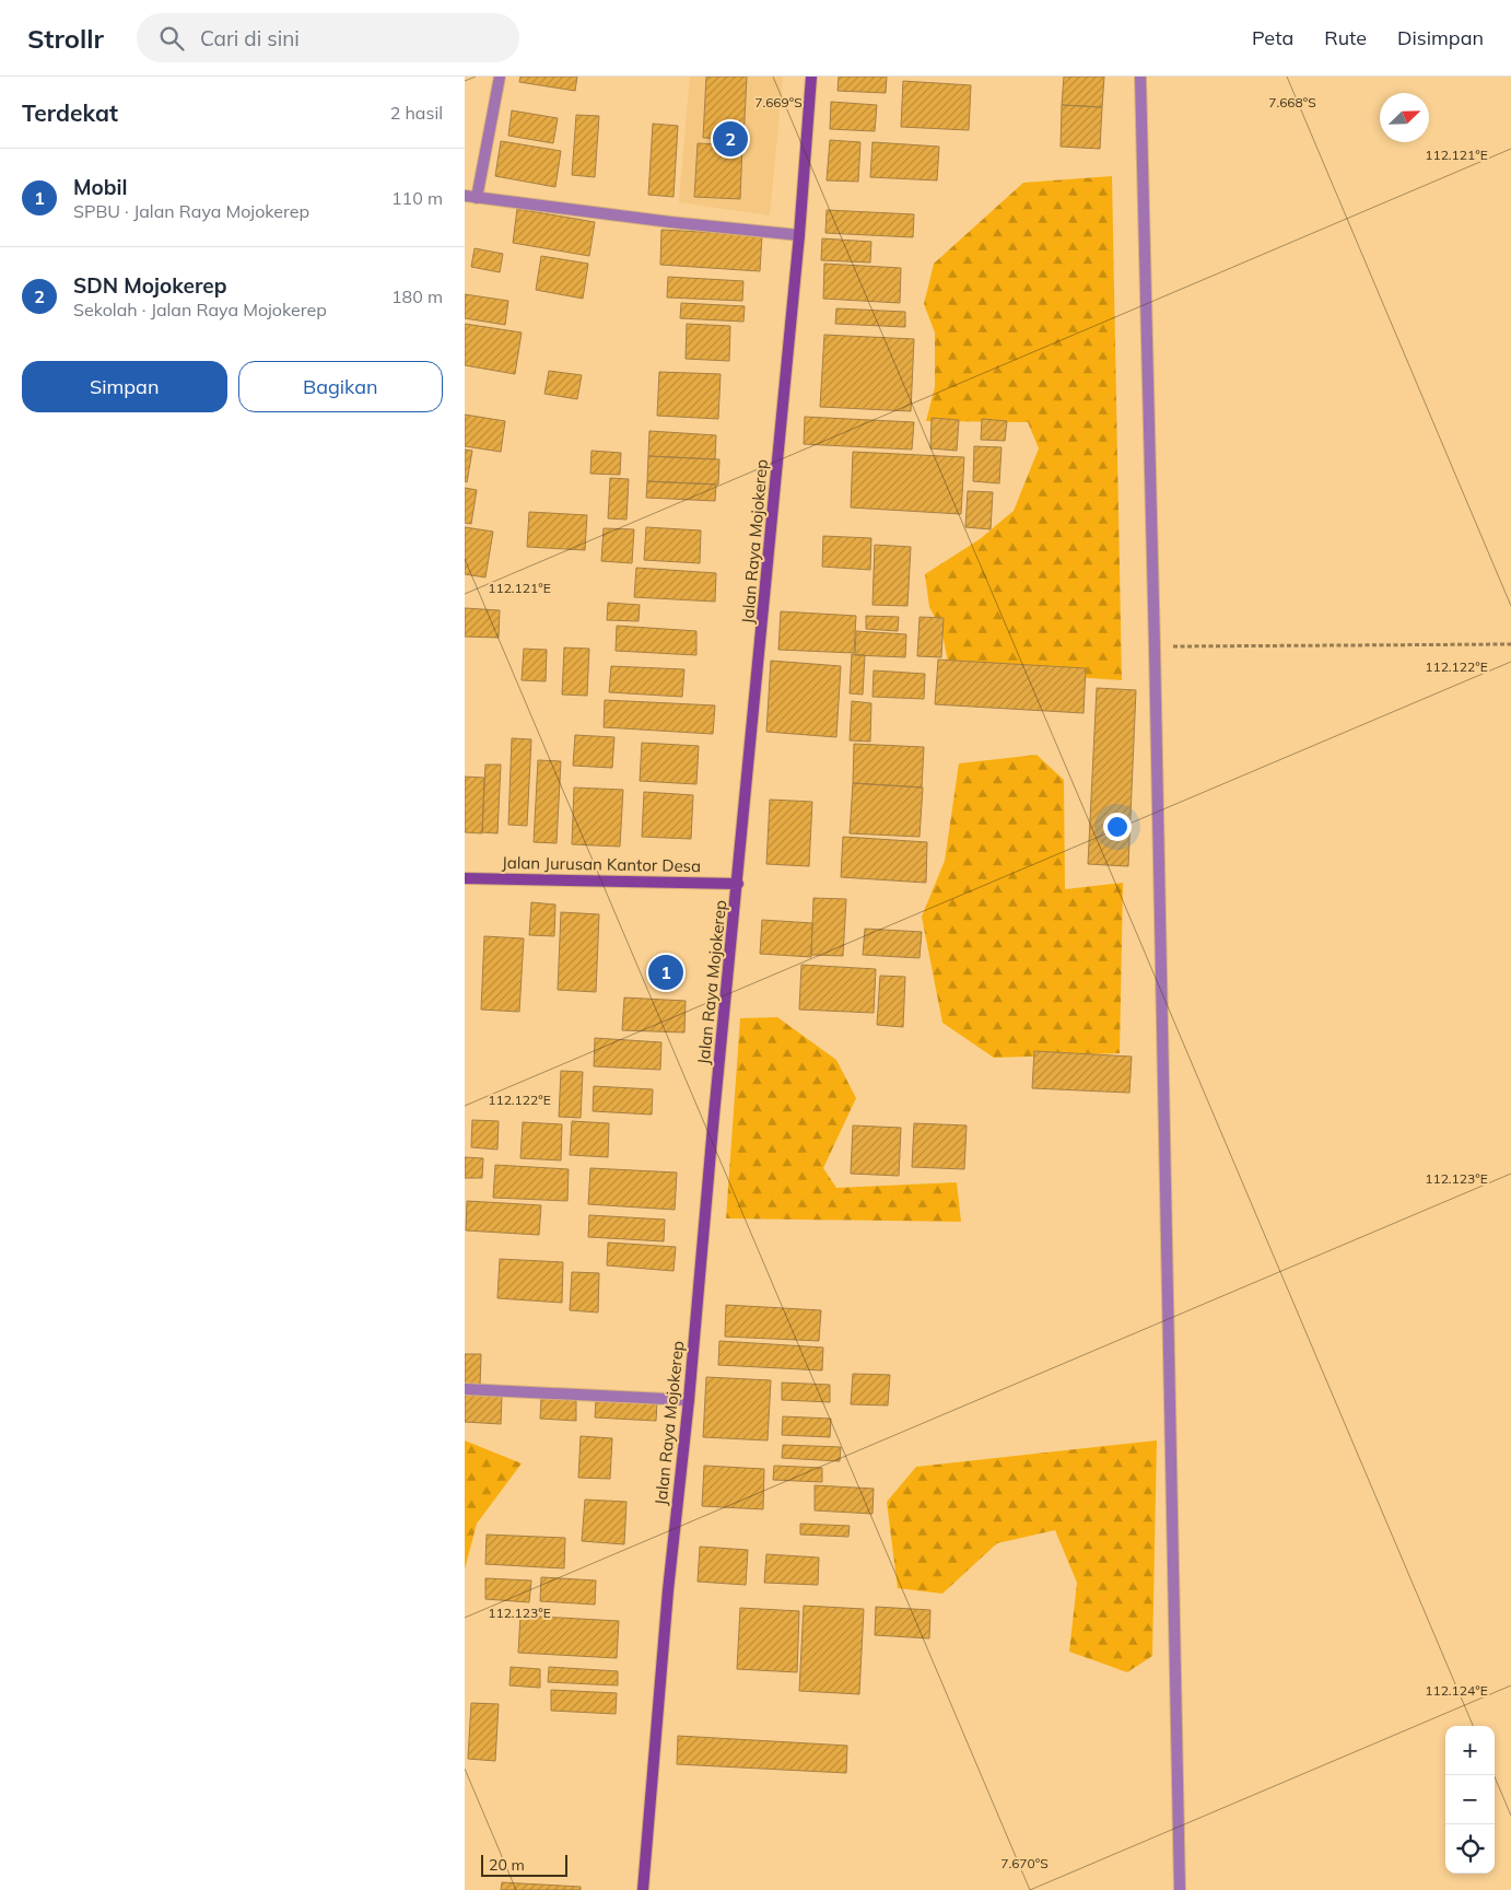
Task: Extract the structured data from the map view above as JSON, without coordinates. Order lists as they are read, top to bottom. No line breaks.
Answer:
{"streets":{"main road":["Jalan Raya Mojokerep","Jalan Jurusan Kantor Desa"]},"crossings":[["Jalan Raya Mojokerep","Jalan Jurusan Kantor Desa"]],"scale_bar":"20 m","north":"top right","page":{"header":"Strollr","search":"Cari di sini","nav":["Peta","Rute","Disimpan"],"heading":["Terdekat","2 hasil"],"pins":["2","1"],"list":[{"mark":"1","name":"Mobil","note":"SPBU · Jalan Raya Mojokerep","value":"110 m"},{"mark":"2","name":"SDN Mojokerep","note":"Sekolah · Jalan Raya Mojokerep","value":"180 m"}],"buttons":["Simpan","Bagikan"],"map_buttons":["+","−"],"scale":"20 m"},"coordinates":["7.668°S","7.669°S","112.121°E","112.122°E","112.123°E","112.124°E","7.670°S"]}
